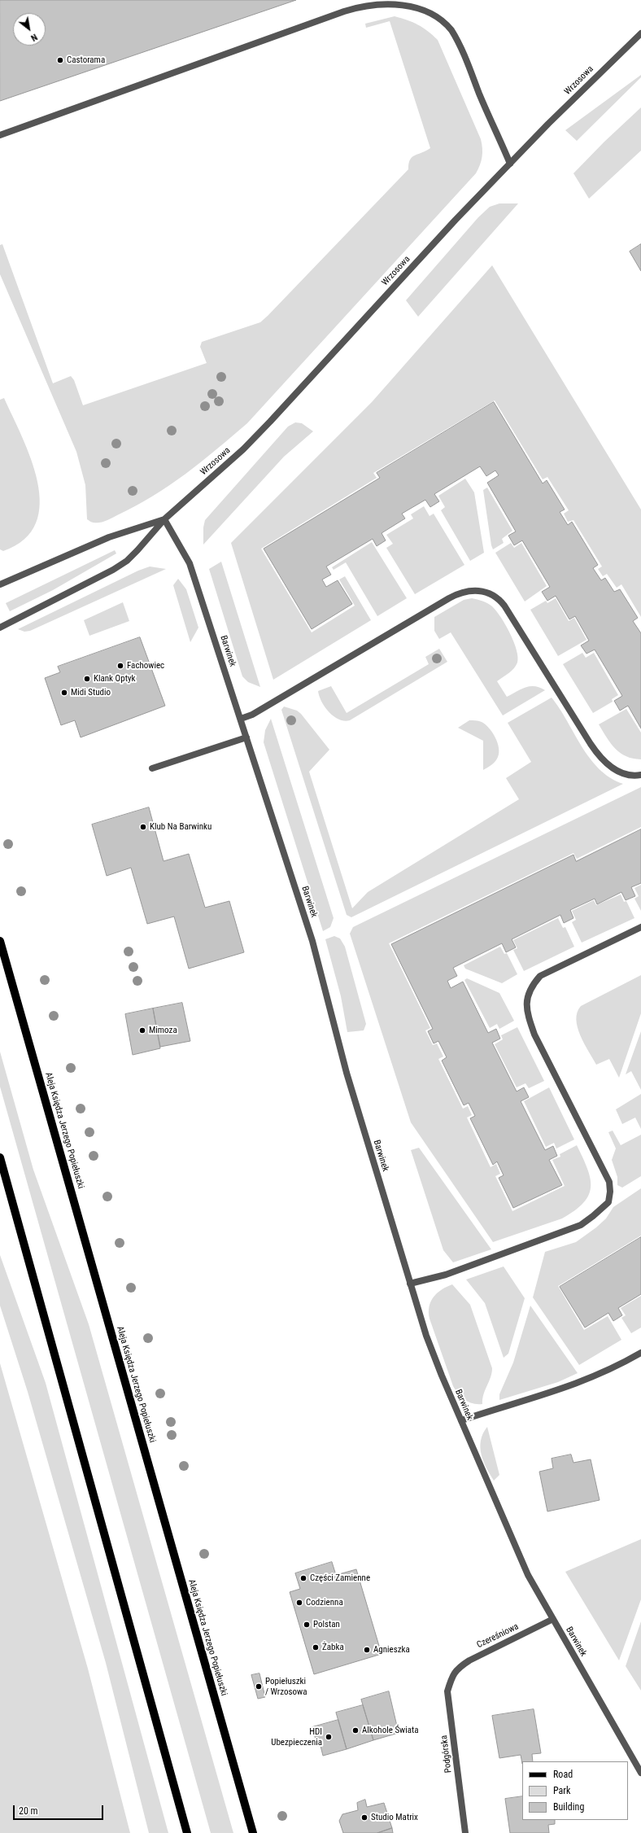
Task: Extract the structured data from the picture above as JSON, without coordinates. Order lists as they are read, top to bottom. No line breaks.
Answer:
{"streets":{"main road":["Aleja Księdza Jerzego Popiełuszki"],"street":["Wrzosowa","Barwinek","Czereśniowa","Podgórska"]},"crossings":[["Wrzosowa","Barwinek"],["Barwinek","Czereśniowa"],["Czereśniowa","Podgórska"]],"places":["Castorama","Fachowiec","Klank Optyk","Midi Studio","Klub Na Barwinku","Mimoza","Części Zamienne","Codzienna","Polstan","Żabka","Agnieszka","Popiełuszki / Wrzosowa","Alkohole Świata","HDI Ubezpieczenia","Studio Matrix"],"legend":["Road","Park","Building"],"scale_bar":"20 m","north":"bottom right"}
